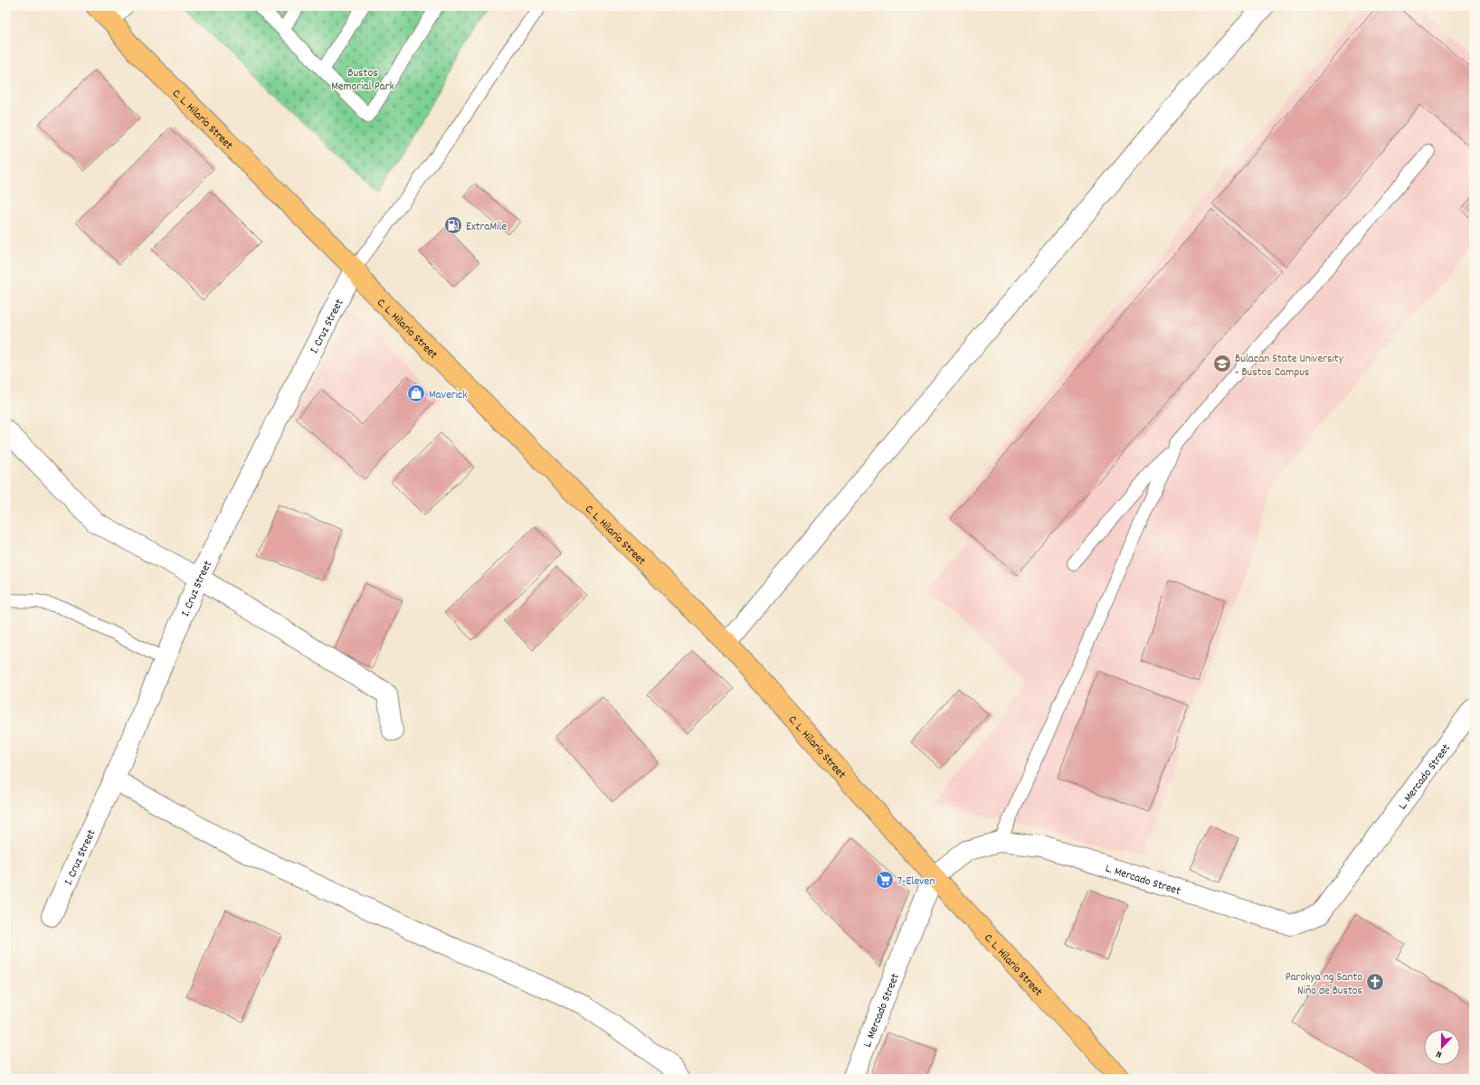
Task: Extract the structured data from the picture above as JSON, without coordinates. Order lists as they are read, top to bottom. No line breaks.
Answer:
{"streets":{"main road":["C. L. Hilario Street"],"street":["I. Cruz Street","L. Mercado Street"]},"crossings":[["C. L. Hilario Street","I. Cruz Street"],["C. L. Hilario Street","L. Mercado Street"]],"parks":["Bustos Memorial Park"],"places":{"fuel station":["ExtraMile"],"school or university":["Bulacan State University - Bustos Campus"],"shop":["Maverick"],"supermarket":["7-Eleven"],"church":["Parokya ng Santo Niño de Bustos"]},"north":"bottom"}
